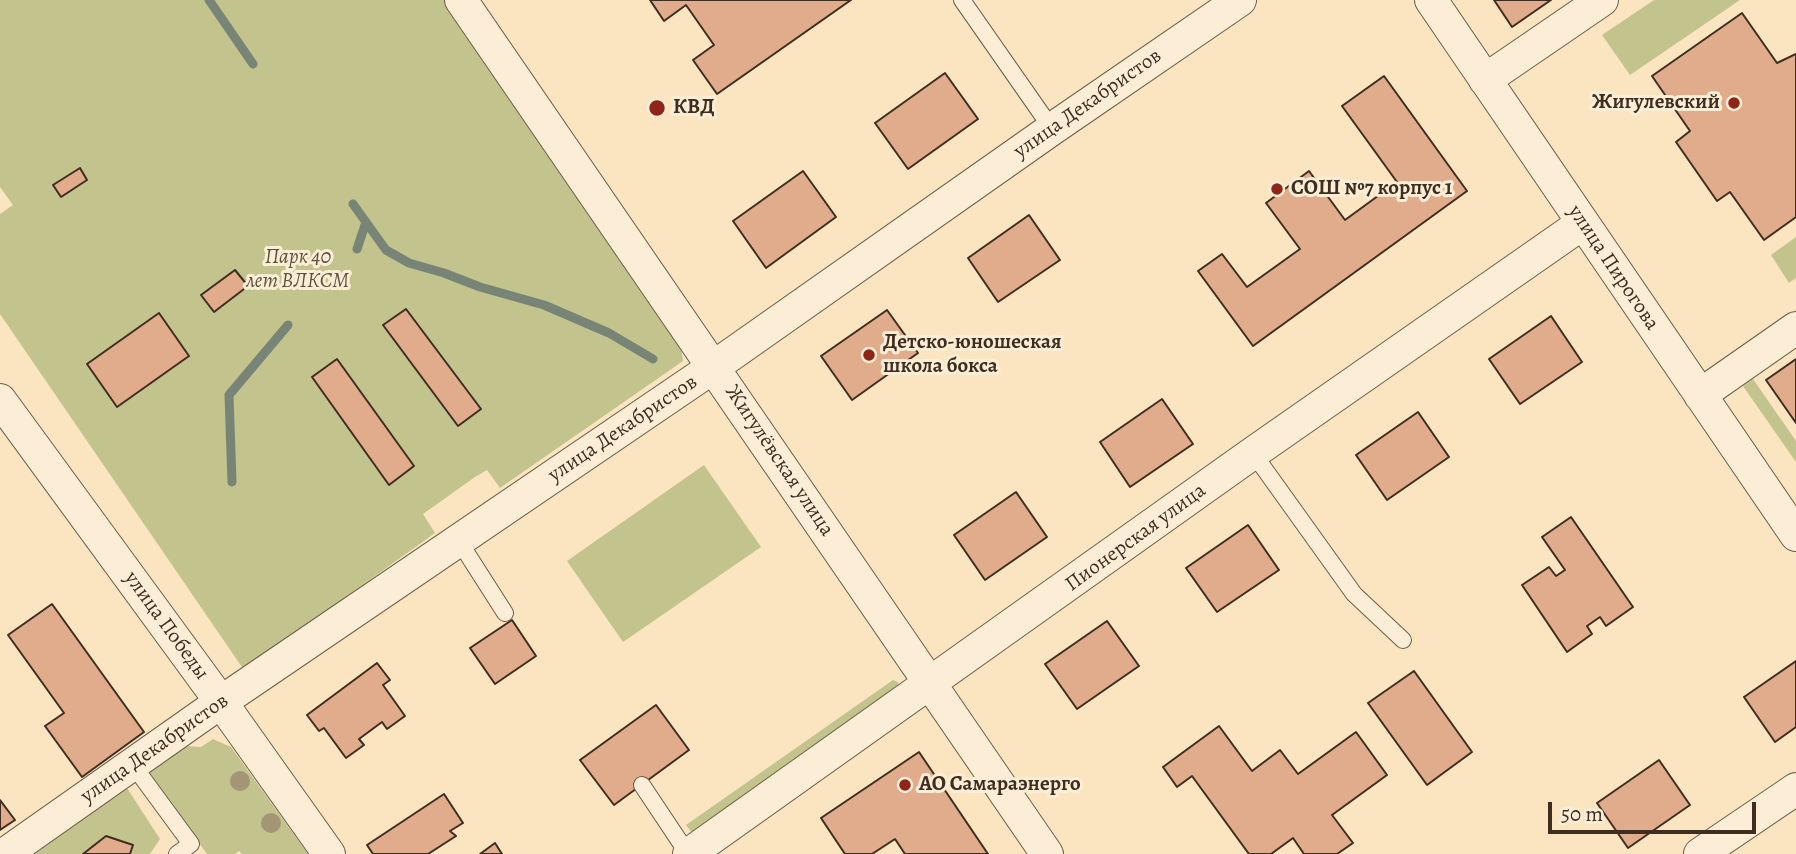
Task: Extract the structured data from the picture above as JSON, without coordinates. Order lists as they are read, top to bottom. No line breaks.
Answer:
{"streets":{"street":["улица Декабристов","улица Пирогова","Жигулёвская улица","Пионерская улица","улица Победы"]},"crossings":[["улица Декабристов","Жигулёвская улица"],["улица Декабристов","улица Победы"],["улица Пирогова","Пионерская улица"],["Жигулёвская улица","Пионерская улица"]],"parks":["Парк 40 лет ВЛКСМ"],"places":["Жигулевский","КВД","СОШ №7 корпус 1","Детско-юношеская школа бокса","АО Самараэнерго"],"scale_bar":"50 m"}
